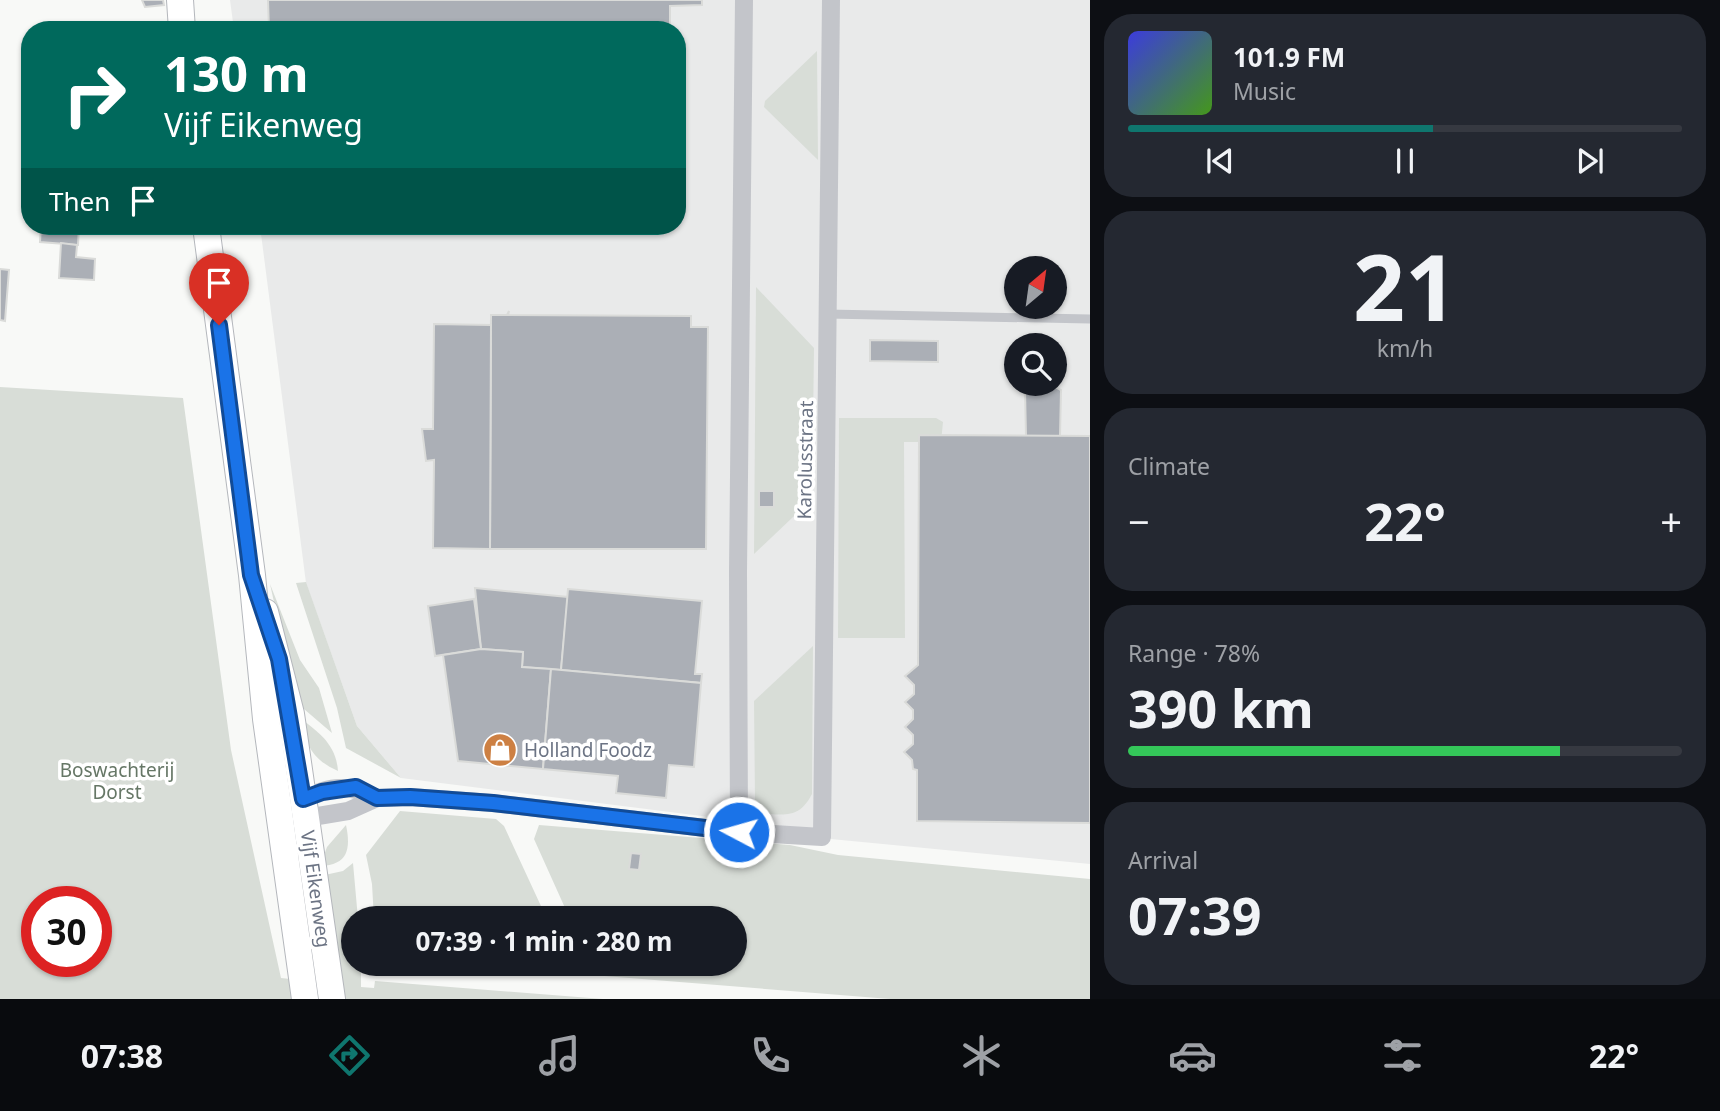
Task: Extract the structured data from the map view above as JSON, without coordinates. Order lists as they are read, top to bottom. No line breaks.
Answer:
{"streets":{"main road":["Vijf Eikenweg"],"street":["Karolusstraat"]},"crossings":[["Karolusstraat","Vijf Eikenweg"]],"parks":["Boswachterij Dorst"],"places":{"shop":["Holland Foodz"]},"north":"top right","page":{"turn":["130 m","Vijf Eikenweg"],"song":["101.9 FM","Music"],"then":"Then","tile":[["21","km/h"],"Climate",["Range · 78%","390 km"],["Arrival","07:39"]],"heat":["−","22°","+"],"limit":"30","trip":"07:39 · 1 min · 280 m","tabs":["07:38","22°"]}}
